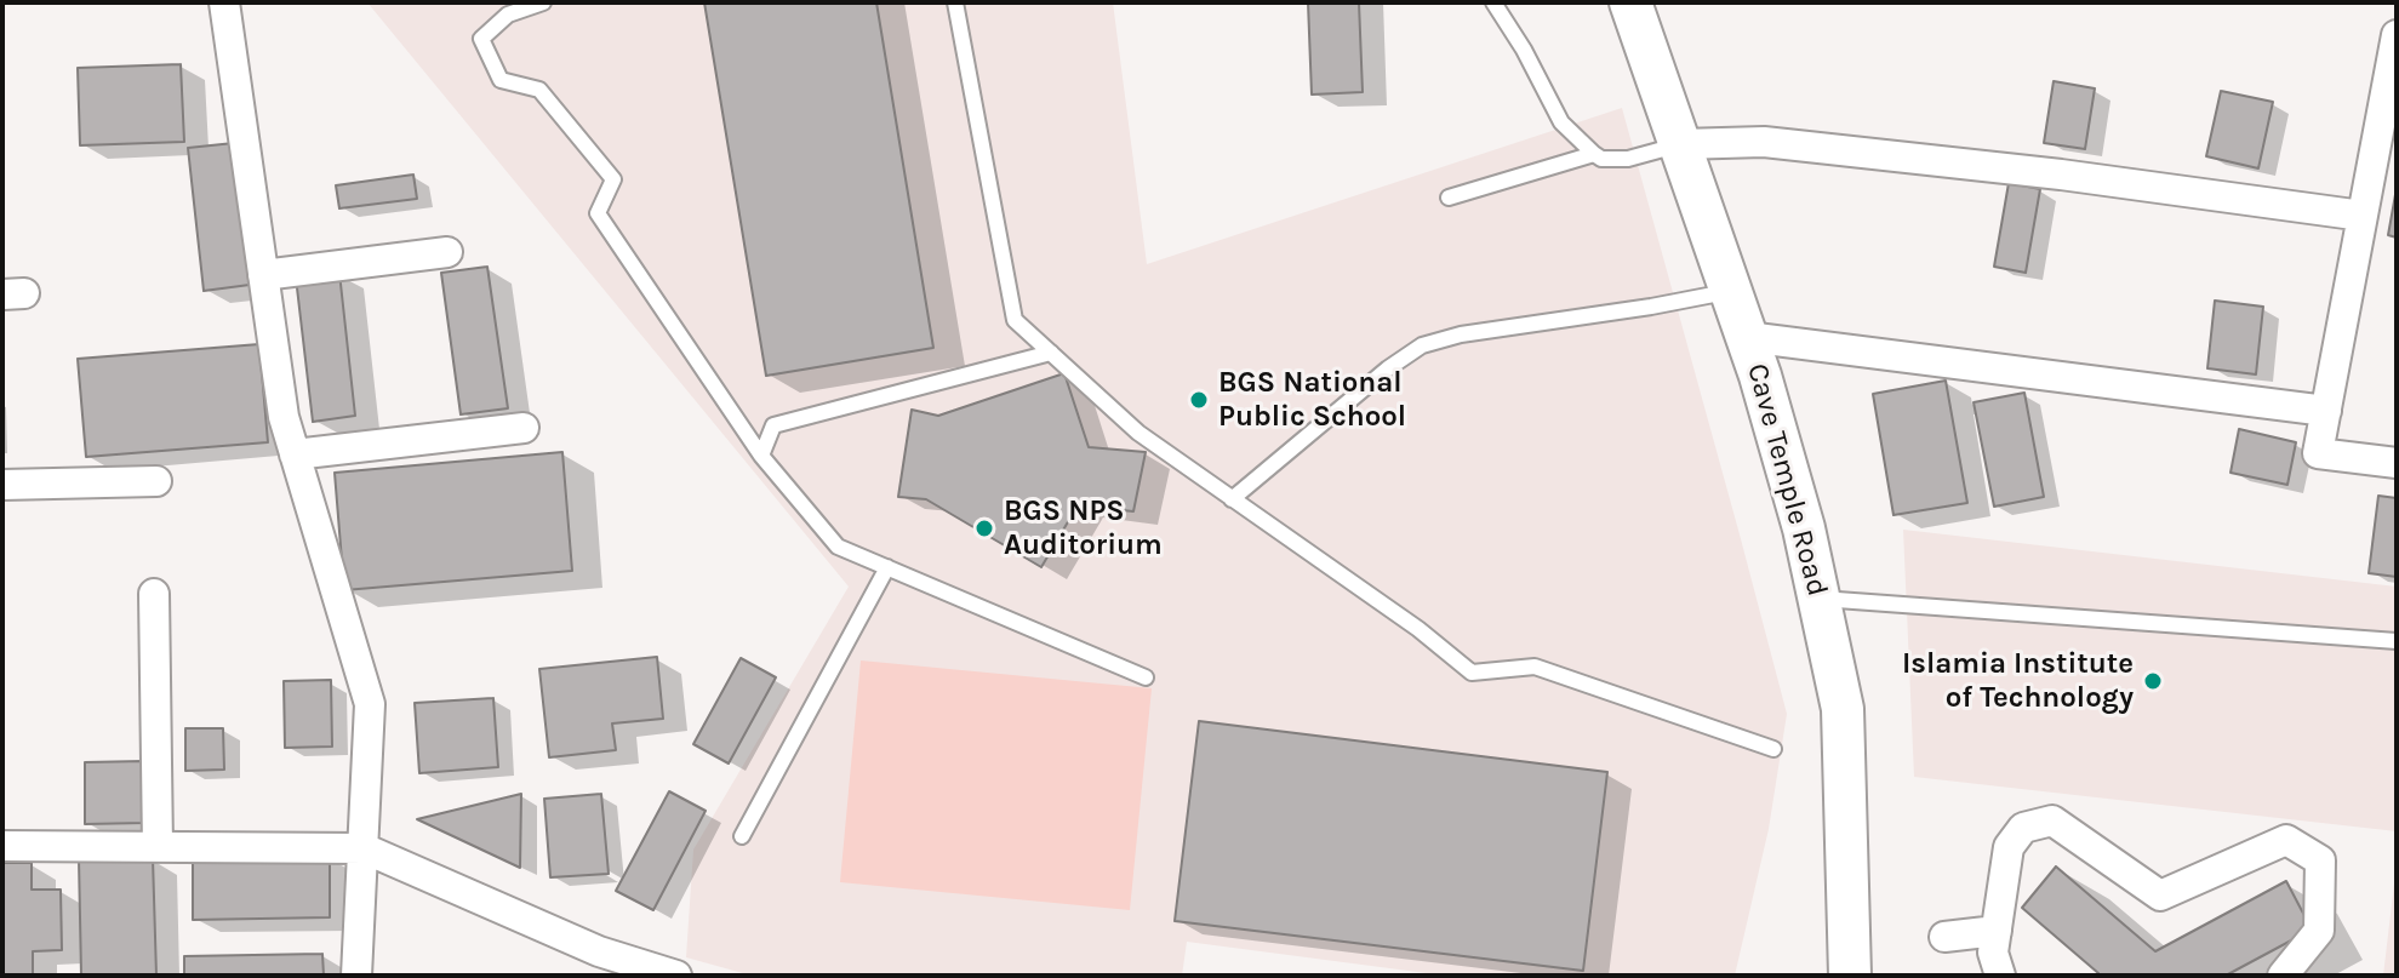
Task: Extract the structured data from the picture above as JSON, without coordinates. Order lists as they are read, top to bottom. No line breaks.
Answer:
{"streets":{"main road":["Cave Temple Road"]},"places":["BGS National Public School","BGS NPS Auditorium","Islamia Institute of Technology"]}
